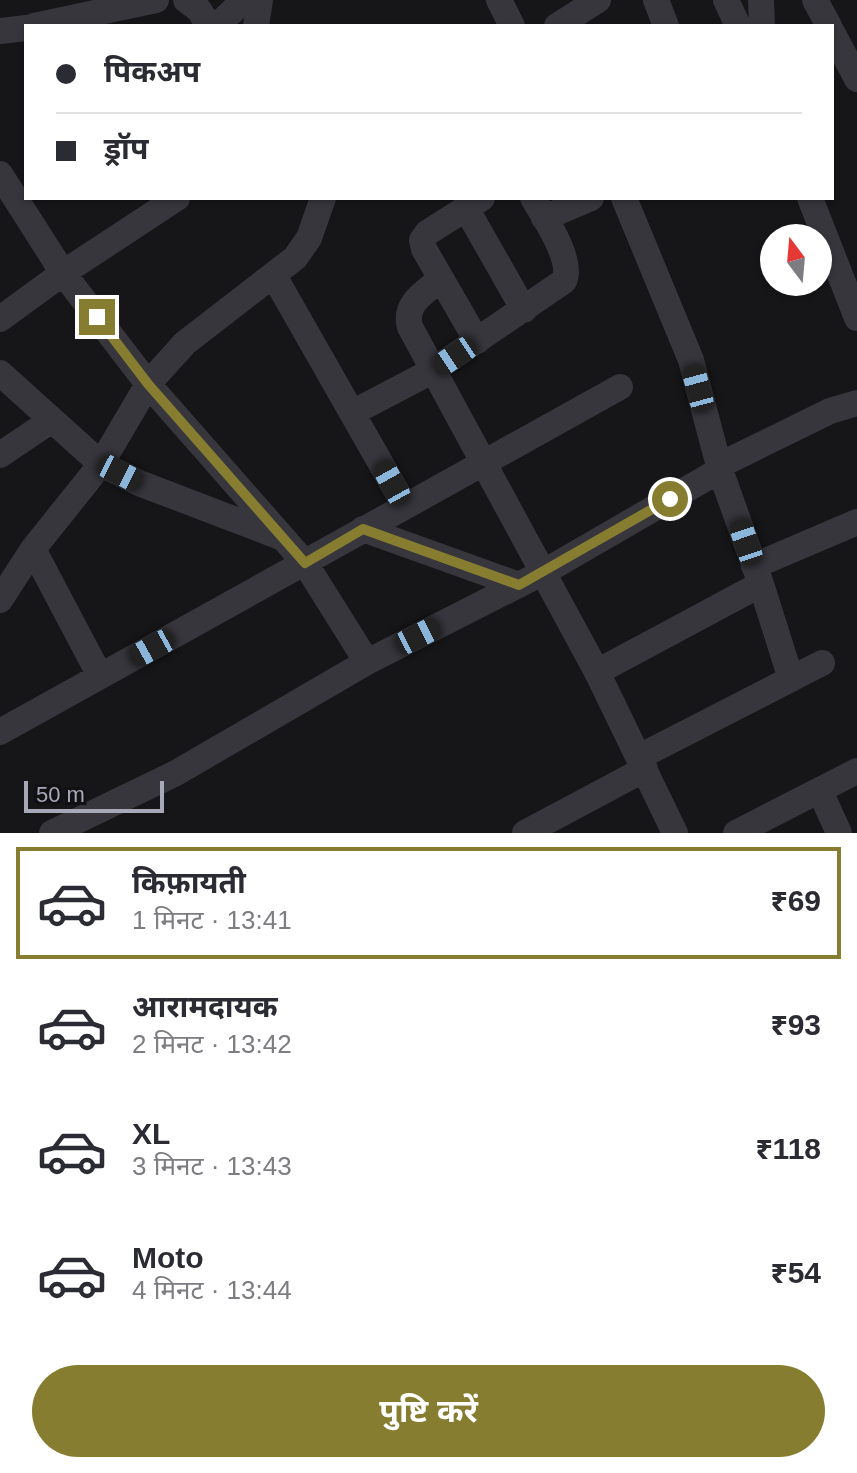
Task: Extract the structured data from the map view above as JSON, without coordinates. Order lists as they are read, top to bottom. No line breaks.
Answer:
{"scale_bar":"50 m","north":"top","page":{"banner":["पिकअप","ड्रॉप"],"scale":"50 m","list":[{"name":"किफ़ायती","note":"1 मिनट · 13:41","value":"₹69"},{"name":"आरामदायक","note":"2 मिनट · 13:42","value":"₹93"},{"name":"XL","note":"3 मिनट · 13:43","value":"₹118"},{"name":"Moto","note":"4 मिनट · 13:44","value":"₹54"}],"buttons":"पुष्टि करें"}}
